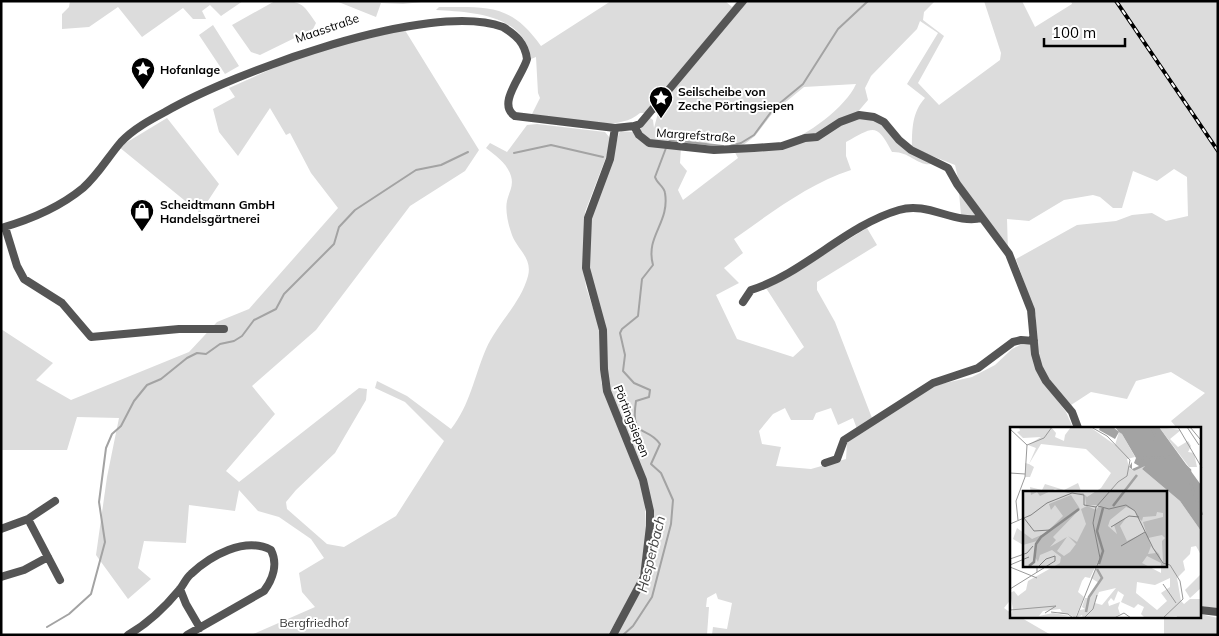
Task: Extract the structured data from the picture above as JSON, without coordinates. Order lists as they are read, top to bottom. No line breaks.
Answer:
{"streets":{"street":["Maasstraße","Margrefstraße","Pörtingsiepen"]},"water":["Hesperbach"],"parks":["Bergfriedhof"],"places":{"place":["Hofanlage","Seilscheibe von Zeche Pörtingsiepen"],"shop":["Scheidtmann GmbH Handelsgärtnerei"]},"scale_bar":"100 m"}
